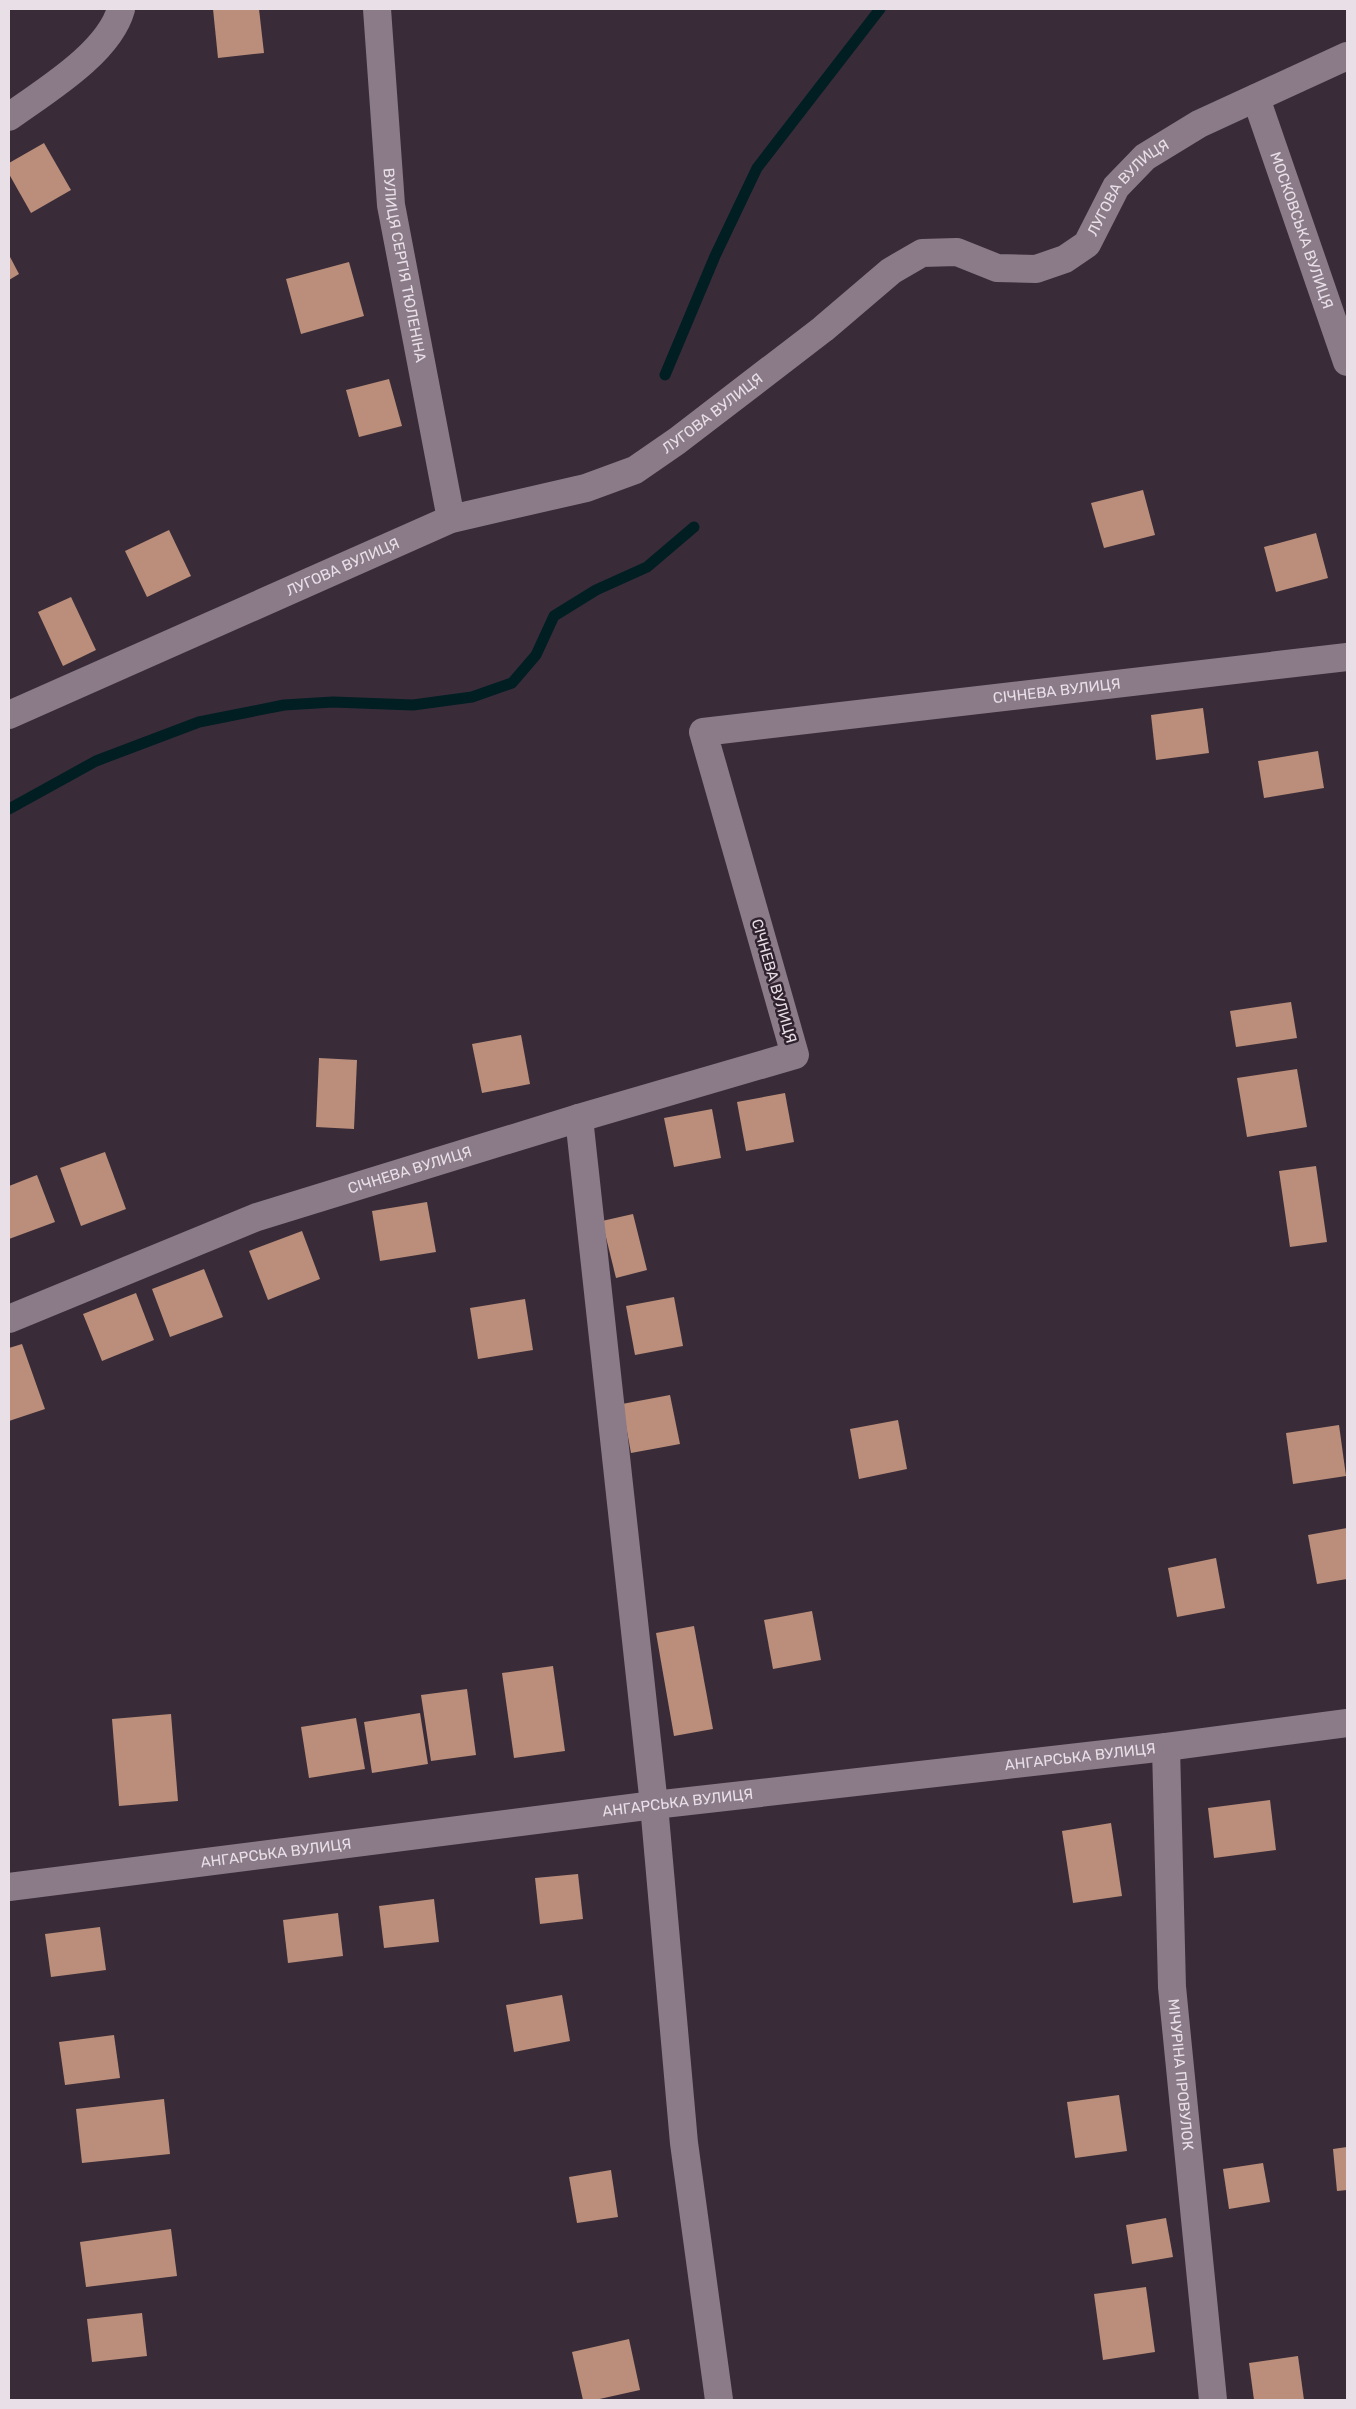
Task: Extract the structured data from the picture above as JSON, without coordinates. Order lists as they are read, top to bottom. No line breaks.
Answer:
{"streets":{"street":["ЛУГОВА ВУЛИЦЯ","МОСКОВСЬКА ВУЛИЦЯ","ВУЛИЦЯ СЕРГІЯ ТЮЛЕНІНА","СІЧНЕВА ВУЛИЦЯ","АНГАРСЬКА ВУЛИЦЯ","МІЧУРІНА ПРОВУЛОК"]},"crossings":[["ЛУГОВА ВУЛИЦЯ","МОСКОВСЬКА ВУЛИЦЯ"],["ЛУГОВА ВУЛИЦЯ","ВУЛИЦЯ СЕРГІЯ ТЮЛЕНІНА"],["АНГАРСЬКА ВУЛИЦЯ","МІЧУРІНА ПРОВУЛОК"]]}
